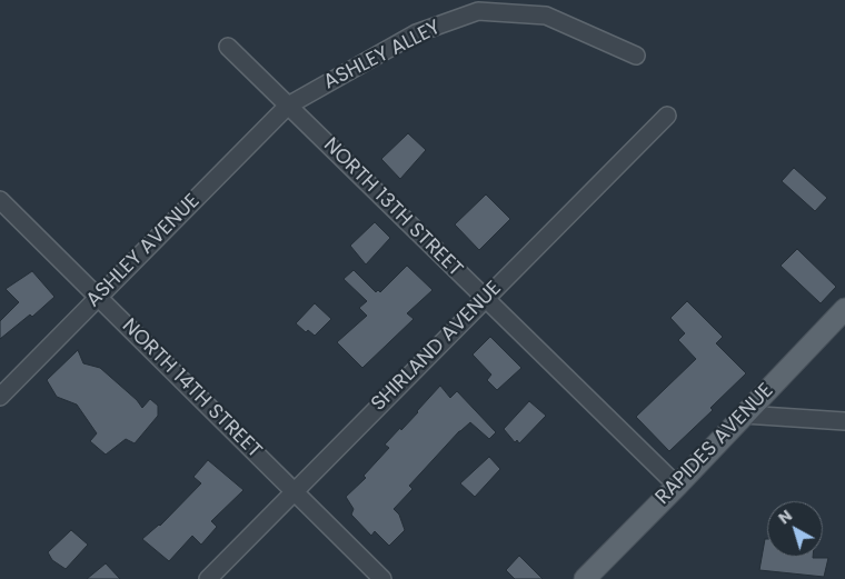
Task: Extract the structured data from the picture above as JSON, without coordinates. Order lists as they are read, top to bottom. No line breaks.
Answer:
{"streets":{"main road":["RAPIDES AVENUE"],"street":["ASHLEY ALLEY","NORTH 13TH STREET","ASHLEY AVENUE","SHIRLAND AVENUE","NORTH 14TH STREET"]},"crossings":[["ASHLEY ALLEY","NORTH 13TH STREET"],["ASHLEY ALLEY","ASHLEY AVENUE"],["NORTH 13TH STREET","ASHLEY AVENUE"],["NORTH 13TH STREET","SHIRLAND AVENUE"],["NORTH 13TH STREET","RAPIDES AVENUE"],["ASHLEY AVENUE","NORTH 14TH STREET"],["SHIRLAND AVENUE","NORTH 14TH STREET"]],"north":"top left"}
